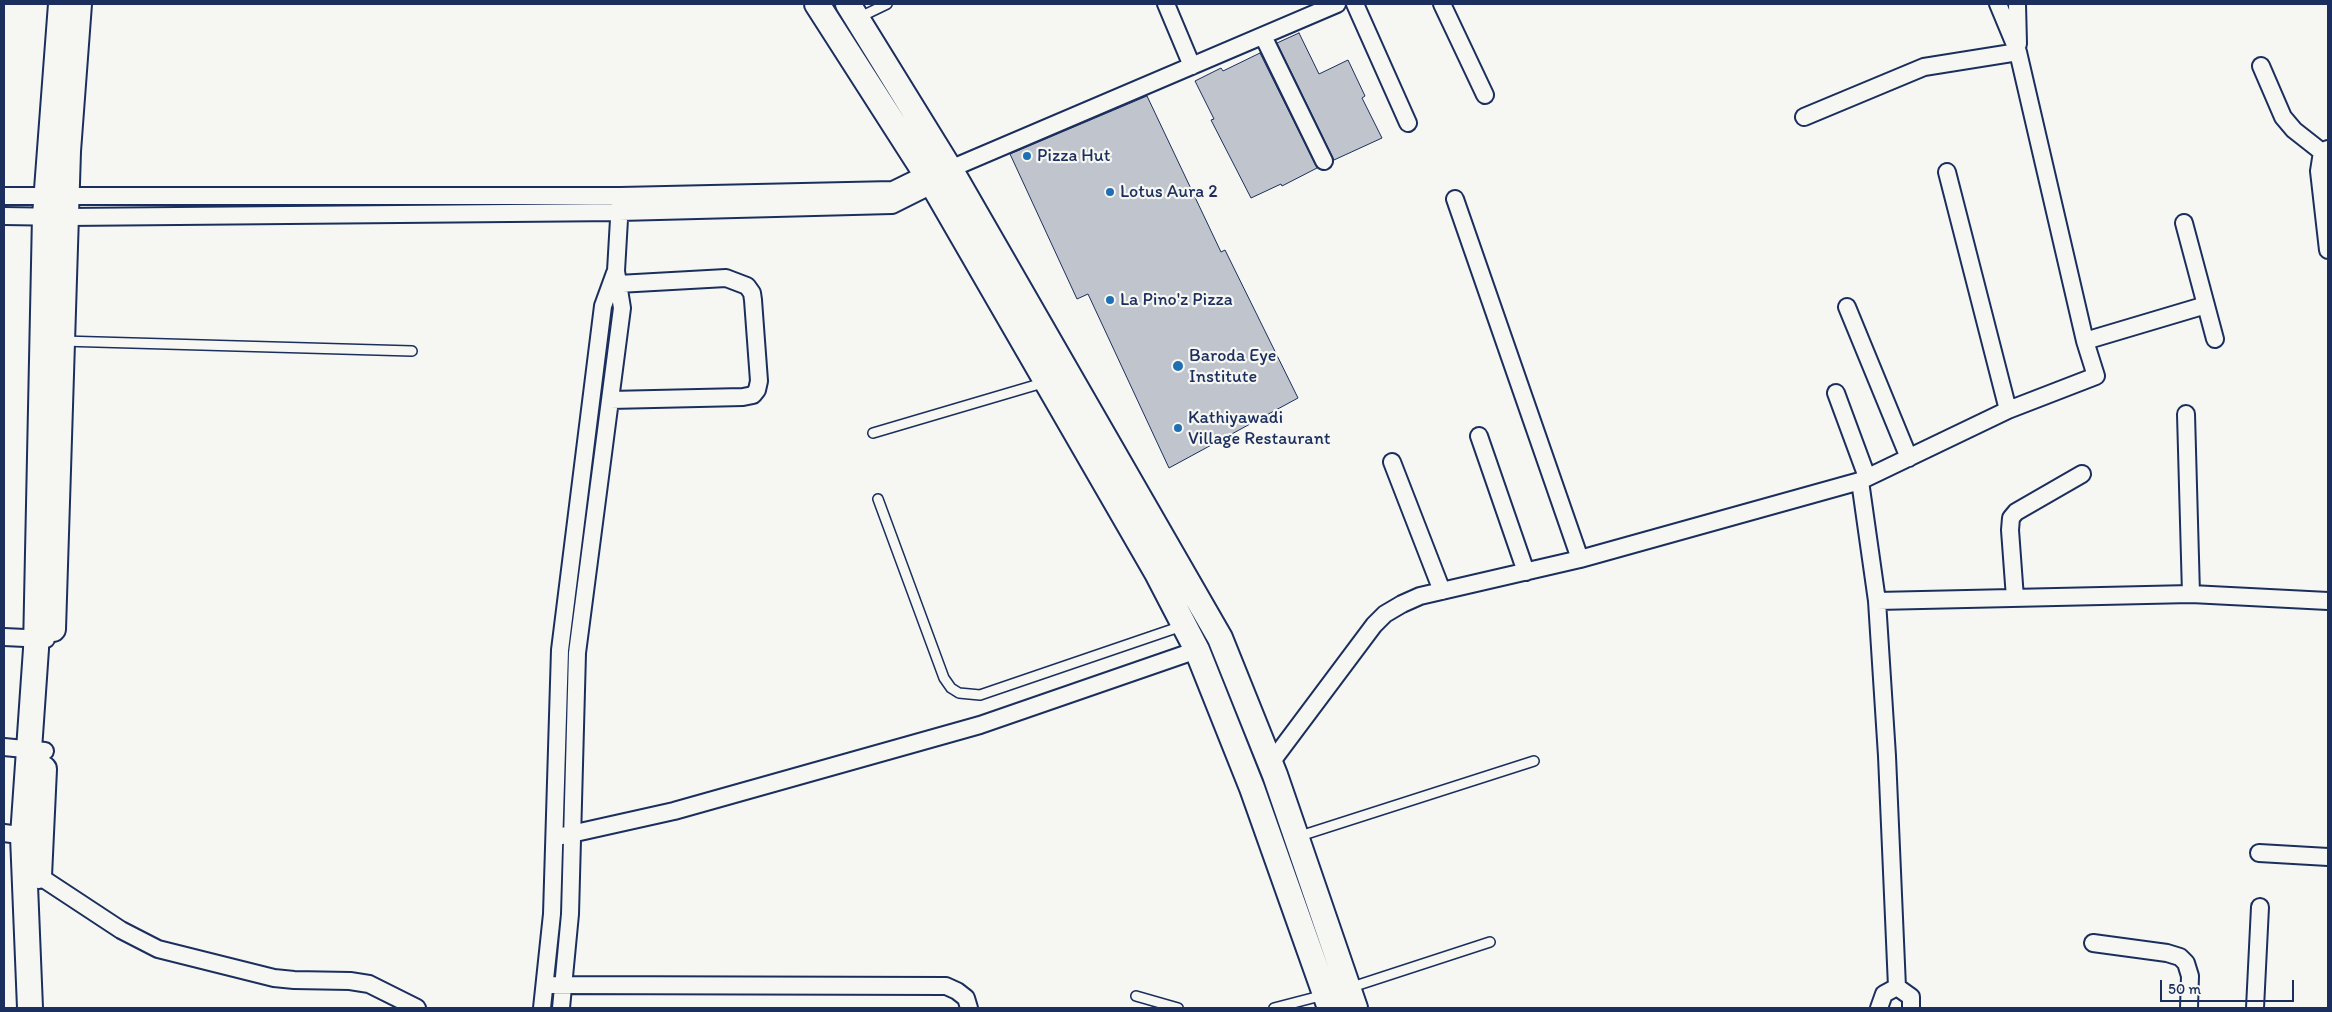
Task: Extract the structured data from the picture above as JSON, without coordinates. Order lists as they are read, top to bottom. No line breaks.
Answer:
{"places":["Pizza Hut","Lotus Aura 2","La Pino'z Pizza","Baroda Eye Institute","Kathiyawadi Village Restaurant"],"scale_bar":"50 m"}
